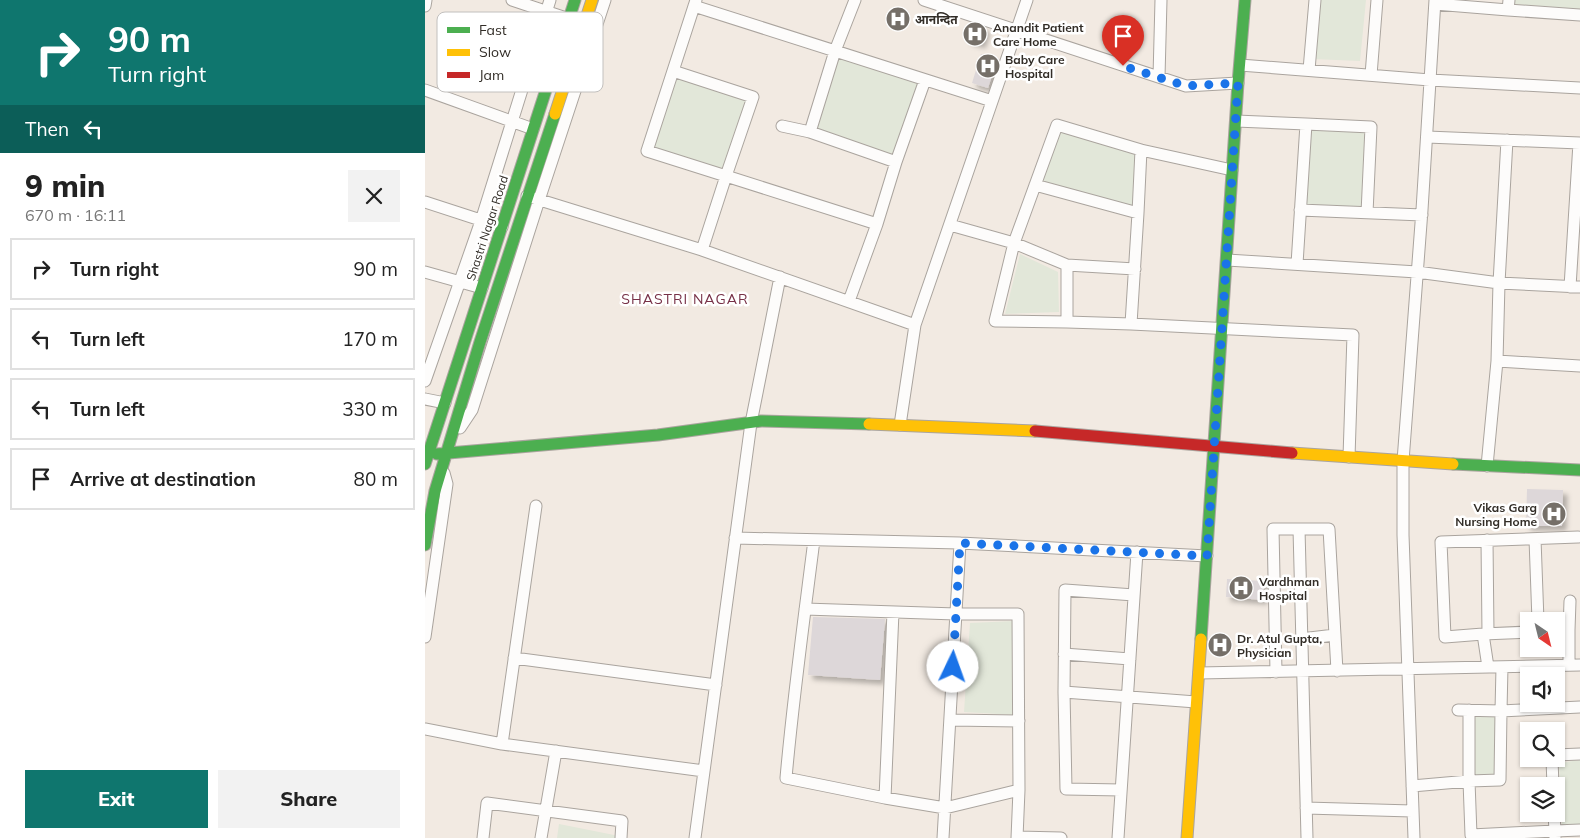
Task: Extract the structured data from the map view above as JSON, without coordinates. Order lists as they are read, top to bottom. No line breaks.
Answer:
{"streets":{"main road":["Shastri Nagar Road"]},"districts":["SHASTRI NAGAR"],"places":{"hospital":["आनन्दित","Anandit Patient Care Home","Baby Care Hospital","Vikas Garg Nursing Home","Vardhman Hospital","Dr. Atul Gupta, Physician"]},"legend":["Fast","Slow","Jam"],"north":"bottom right","page":{"turn":["90 m","Turn right"],"then":"Then","heading":["9 min","670 m · 16:11"],"list":[{"name":"Turn right","value":"90 m"},{"name":"Turn left","value":"170 m"},{"name":"Turn left","value":"330 m"},{"name":"Arrive at destination","value":"80 m"}],"buttons":["Exit","Share"]}}
